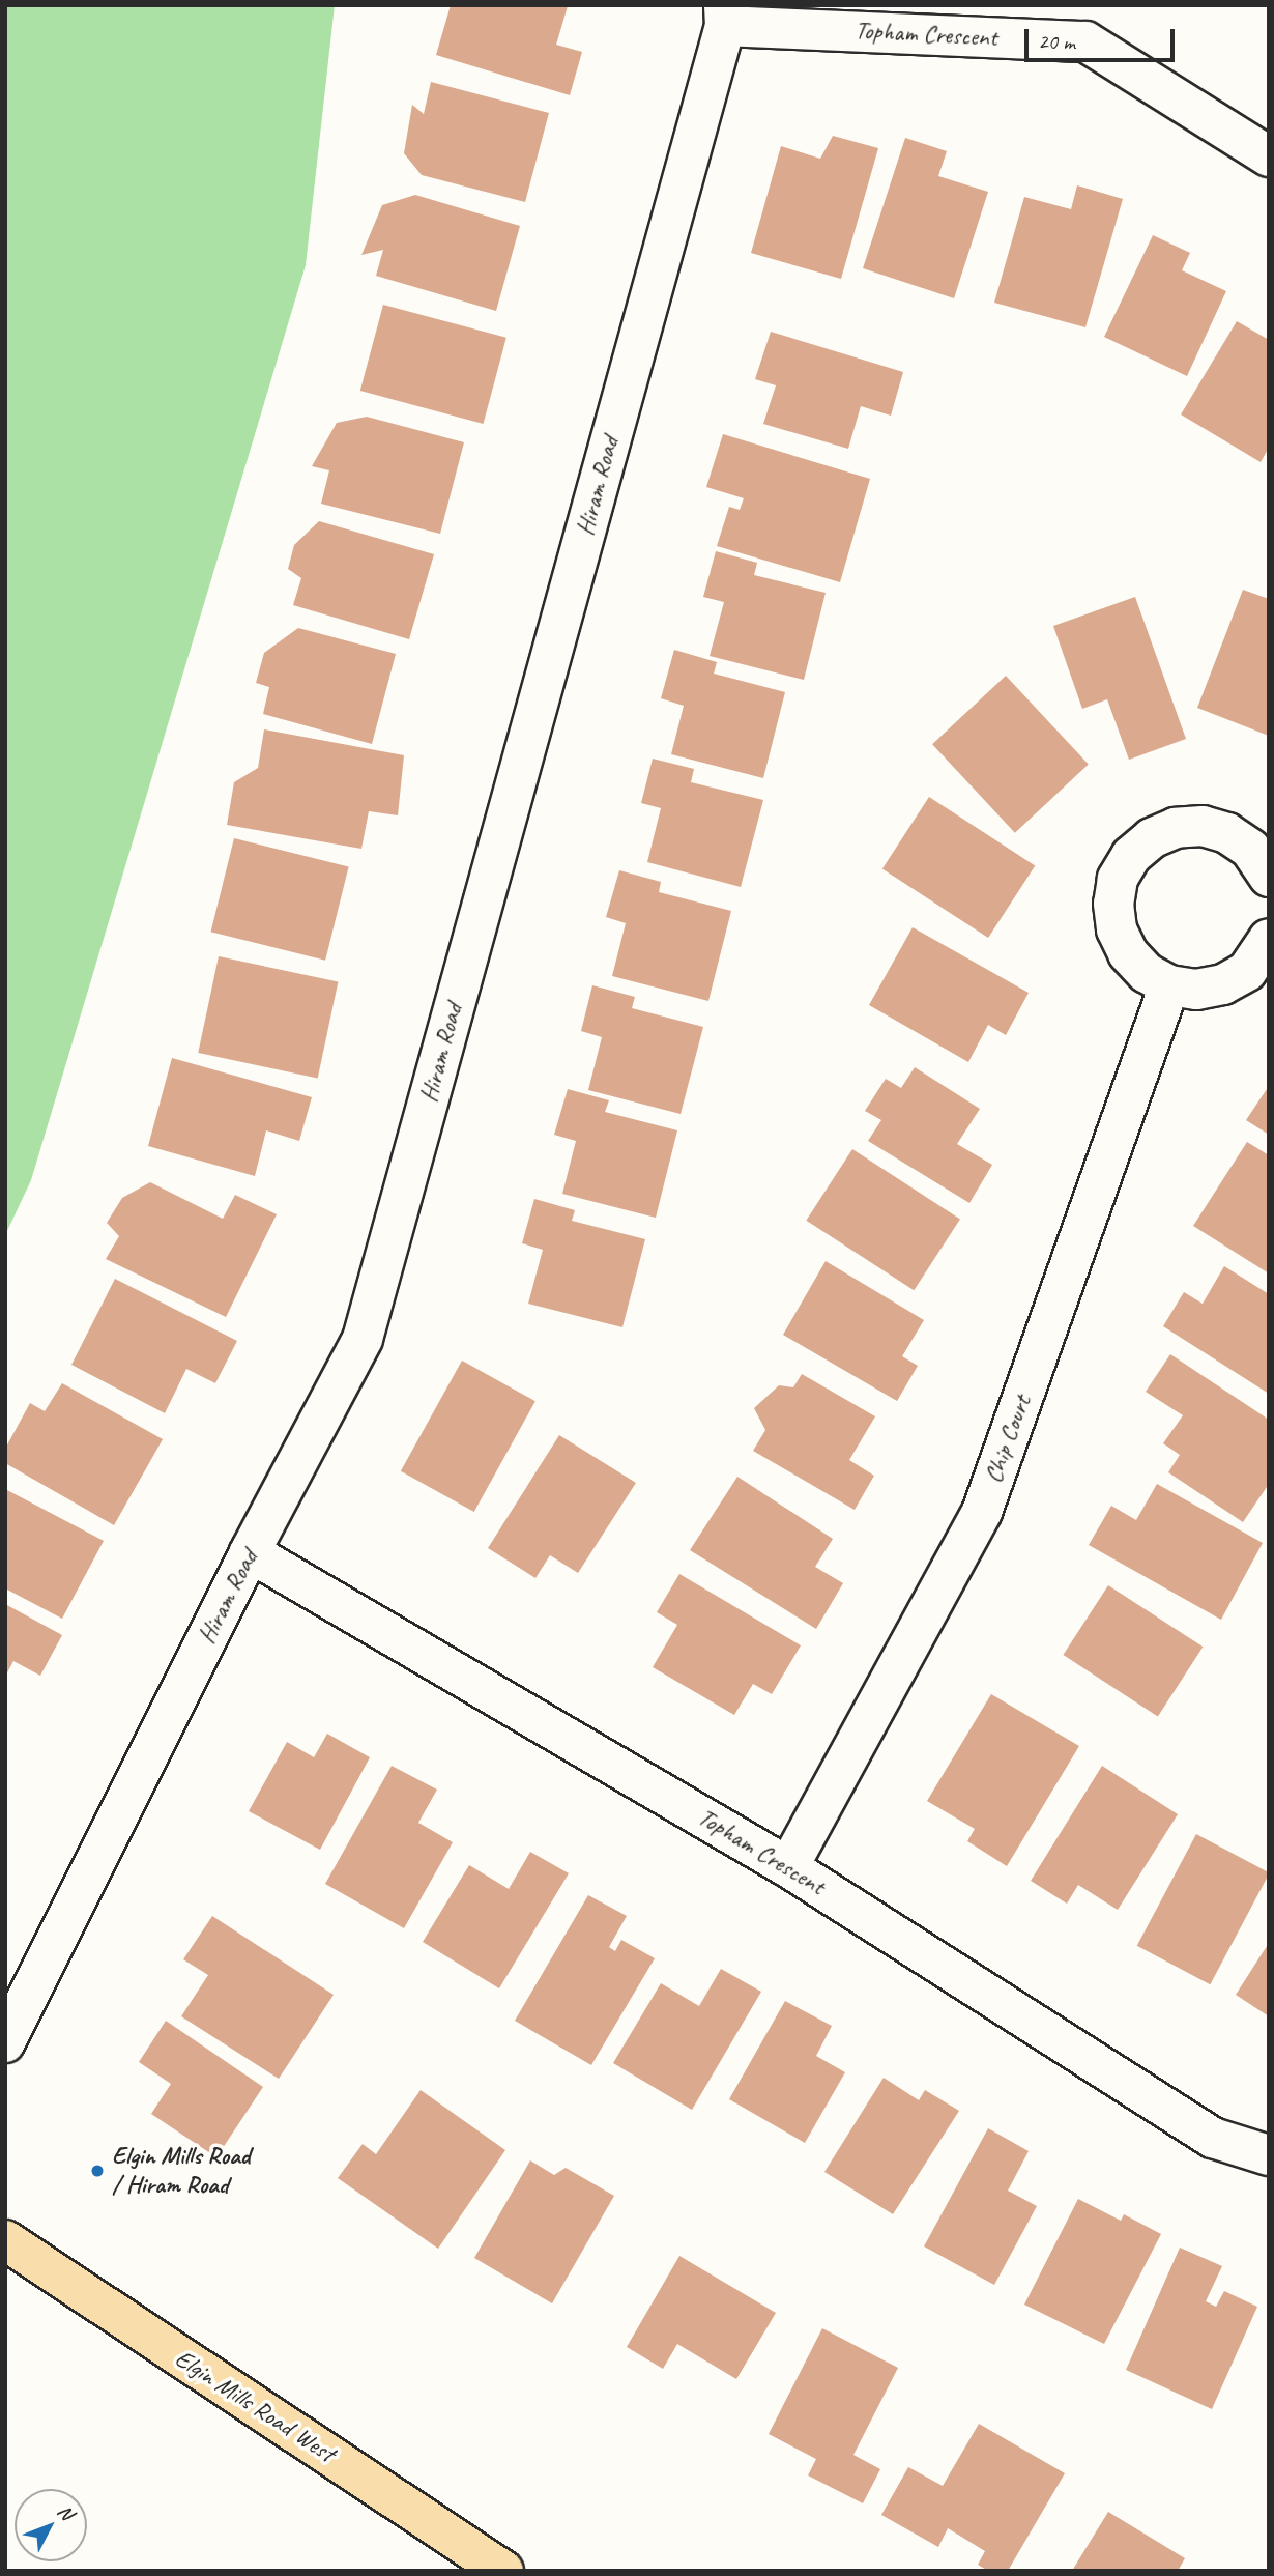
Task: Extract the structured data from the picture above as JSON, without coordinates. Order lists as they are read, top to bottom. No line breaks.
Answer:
{"streets":{"main road":["Elgin Mills Road West"],"street":["Topham Crescent","Hiram Road","Chip Court"]},"crossings":[["Topham Crescent","Hiram Road"],["Topham Crescent","Chip Court"]],"places":["Elgin Mills Road / Hiram Road"],"scale_bar":"20 m","north":"top right"}
